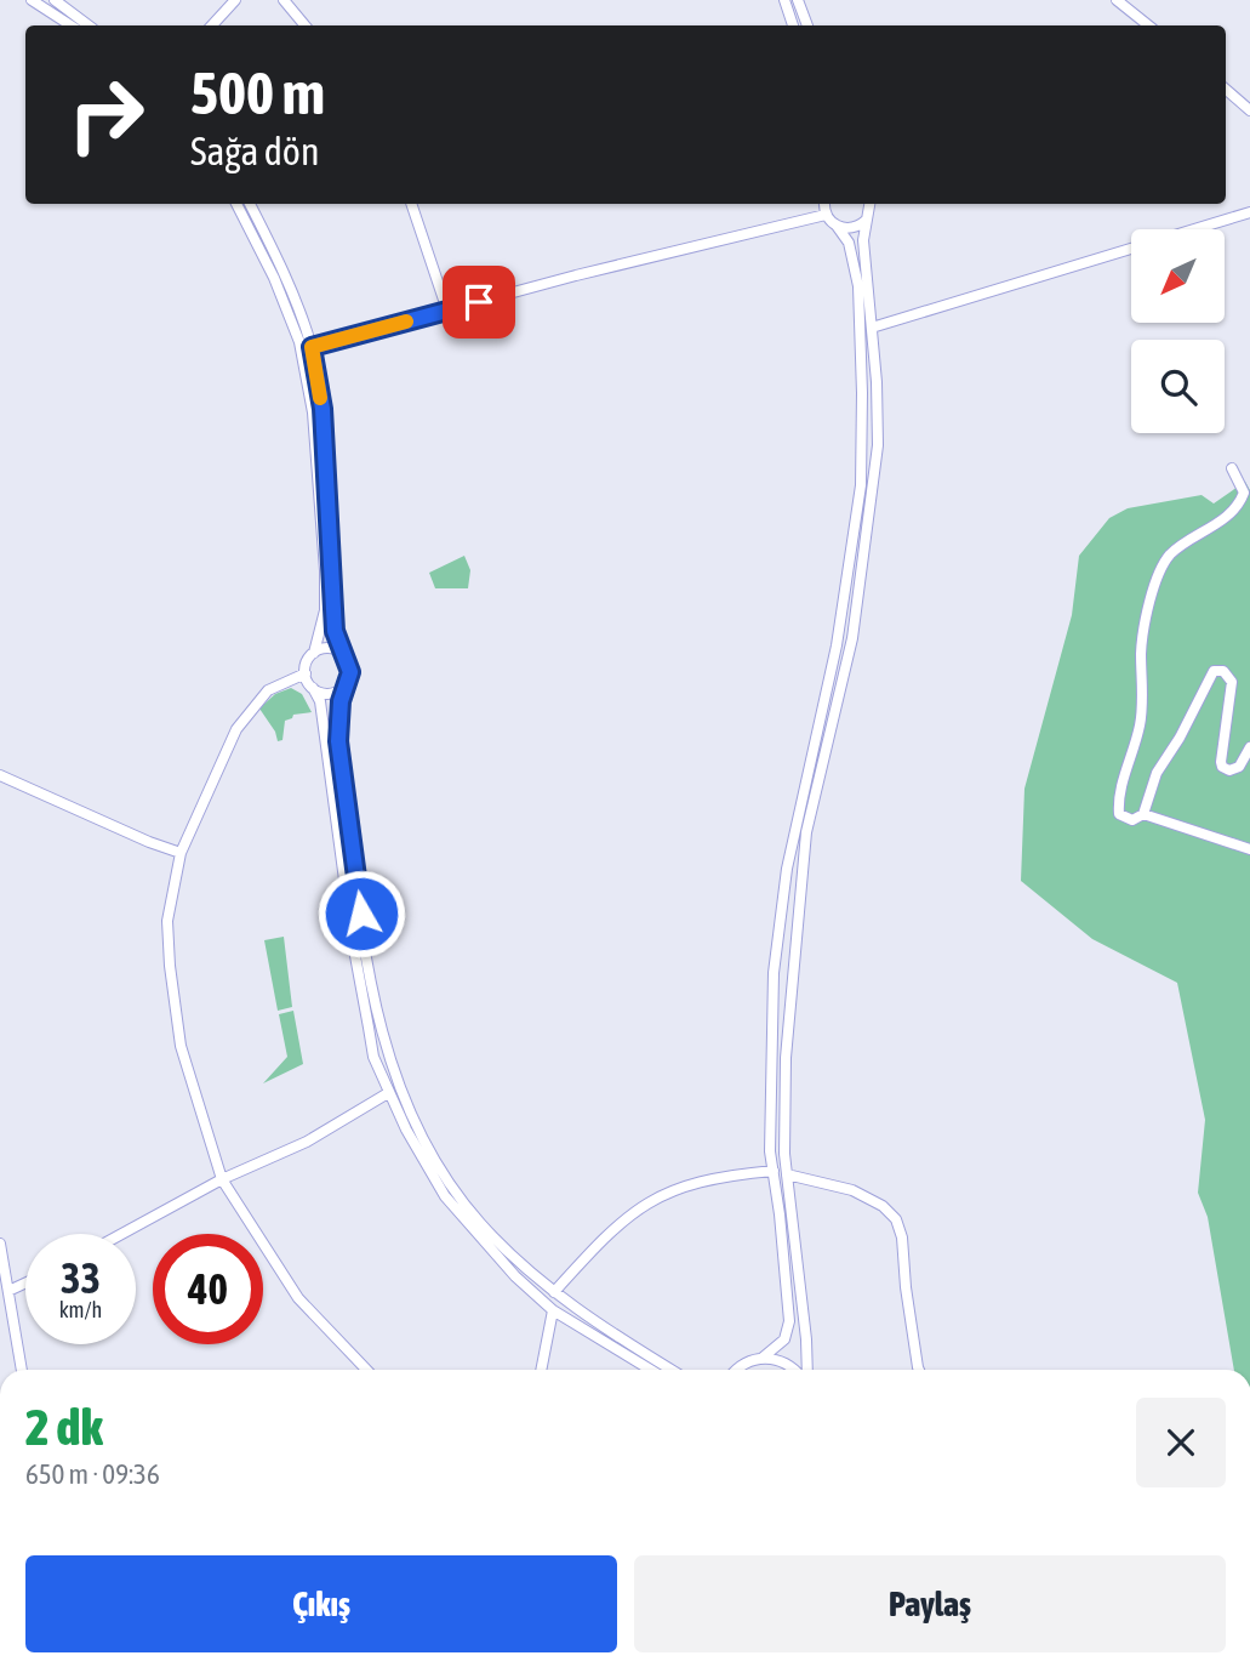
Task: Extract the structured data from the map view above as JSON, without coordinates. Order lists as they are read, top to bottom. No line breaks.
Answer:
{"north":"bottom left","page":{"turn":["500 m","Sağa dön"],"speed":"33 km/h","limit":"40","heading":["2 dk","650 m · 09:36"],"buttons":["Çıkış","Paylaş"]}}
